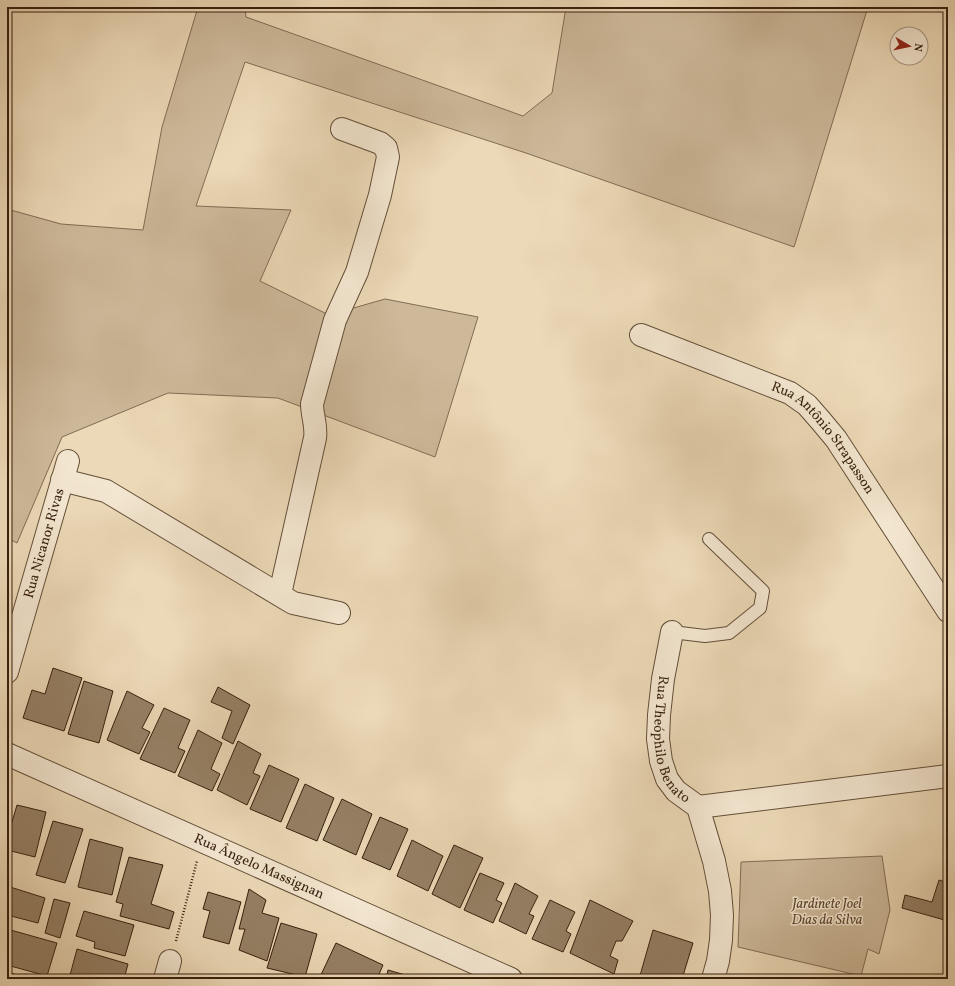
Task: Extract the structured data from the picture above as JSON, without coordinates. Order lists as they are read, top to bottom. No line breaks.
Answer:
{"streets":{"street":["Rua Antônio Strapasson","Rua Nicanor Rivas","Rua Theóphilo Benato","Rua Ângelo Massignan"]},"parks":["Jardinete Joel Dias da Silva"],"north":"right"}
